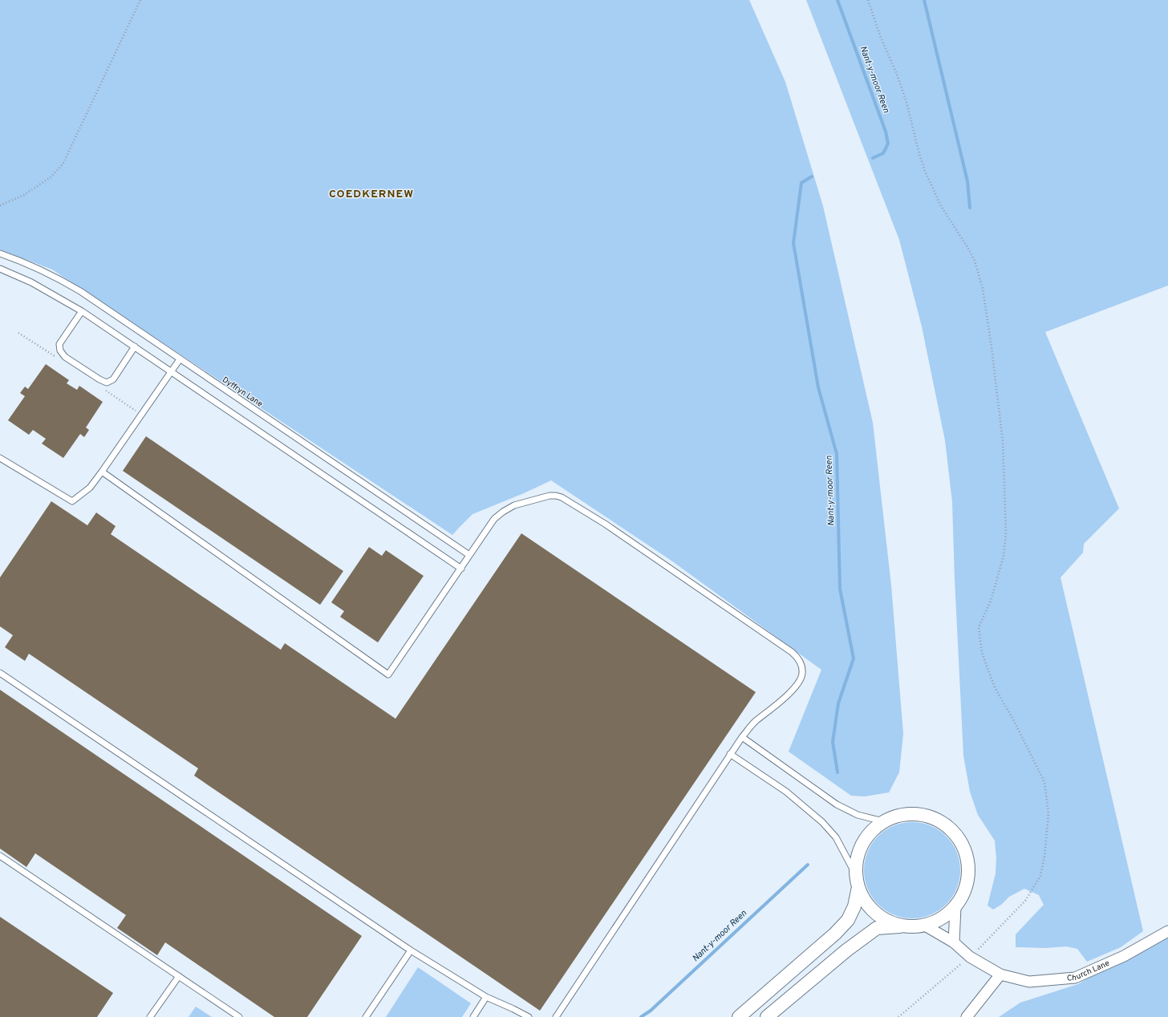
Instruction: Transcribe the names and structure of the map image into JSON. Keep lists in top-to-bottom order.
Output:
{
  "streets": {
    "street": ["Church Lane"],
    "lane": ["Dyffryn Lane"]
  },
  "districts": ["COEDKERNEW"],
  "water": ["Nant-y-moor Reen"]
}
